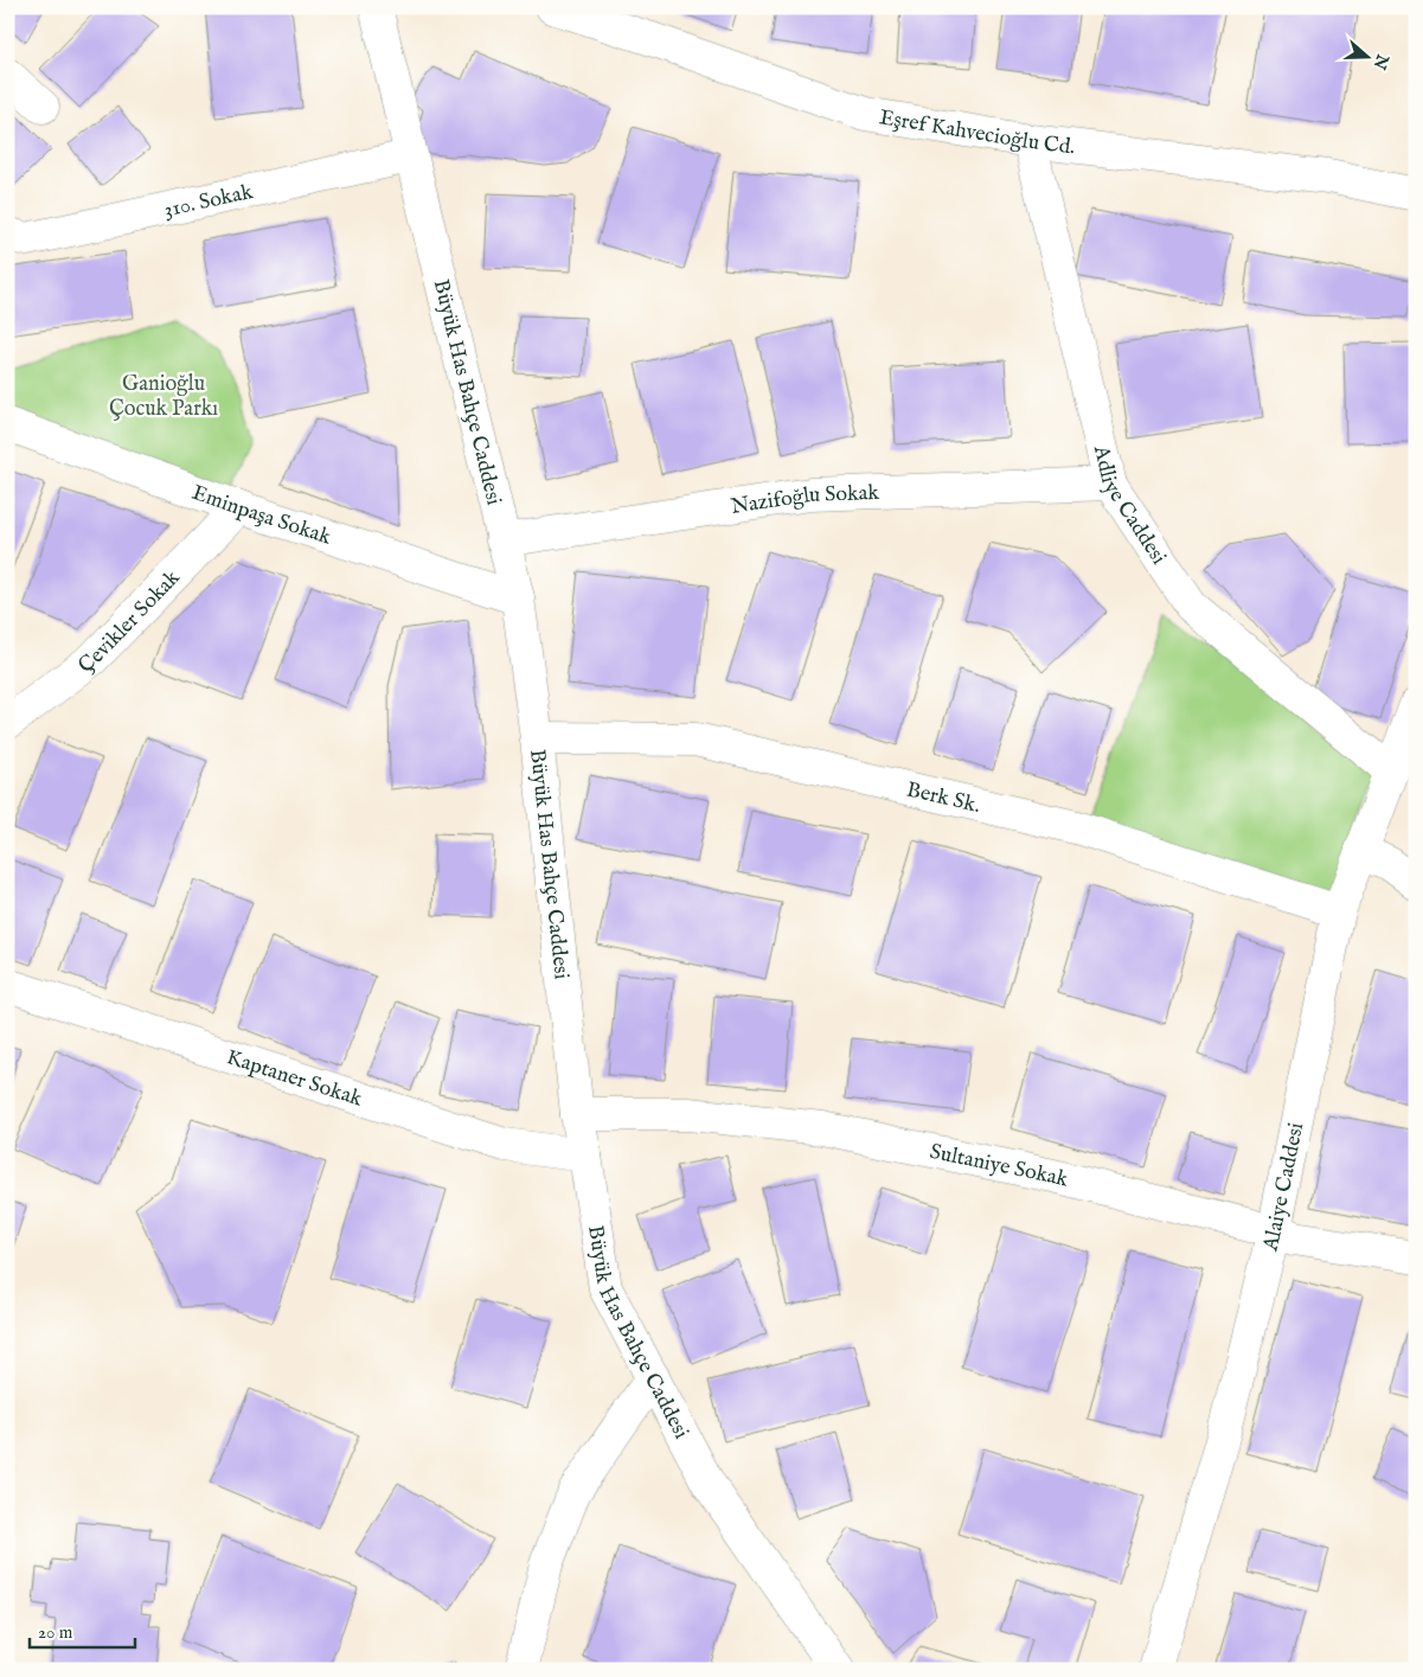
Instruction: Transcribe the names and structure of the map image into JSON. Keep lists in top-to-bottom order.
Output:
{
  "streets": {
    "street": [
      "Eşref Kahvecioğlu Cd.",
      "310. Sokak",
      "Büyük Has Bahçe Caddesi",
      "Nazifoğlu Sokak",
      "Adliye Caddesi",
      "Eminpaşa Sokak",
      "Çevikler Sokak",
      "Berk Sk.",
      "Kaptaner Sokak",
      "Sultaniye Sokak",
      "Alaiye Caddesi"
    ]
  },
  "crossings": [
    ["Eşref Kahvecioğlu Cd.", "Adliye Caddesi"],
    ["310. Sokak", "Büyük Has Bahçe Caddesi"],
    ["Büyük Has Bahçe Caddesi", "Nazifoğlu Sokak"],
    ["Büyük Has Bahçe Caddesi", "Eminpaşa Sokak"],
    ["Büyük Has Bahçe Caddesi", "Berk Sk."],
    ["Büyük Has Bahçe Caddesi", "Kaptaner Sokak"],
    ["Büyük Has Bahçe Caddesi", "Sultaniye Sokak"],
    ["Nazifoğlu Sokak", "Adliye Caddesi"],
    ["Adliye Caddesi", "Alaiye Caddesi"],
    ["Eminpaşa Sokak", "Çevikler Sokak"],
    ["Berk Sk.", "Alaiye Caddesi"],
    ["Sultaniye Sokak", "Alaiye Caddesi"]
  ],
  "parks": ["Ganioğlu Çocuk Parkı"],
  "scale_bar": "20 m",
  "north": "right"
}
